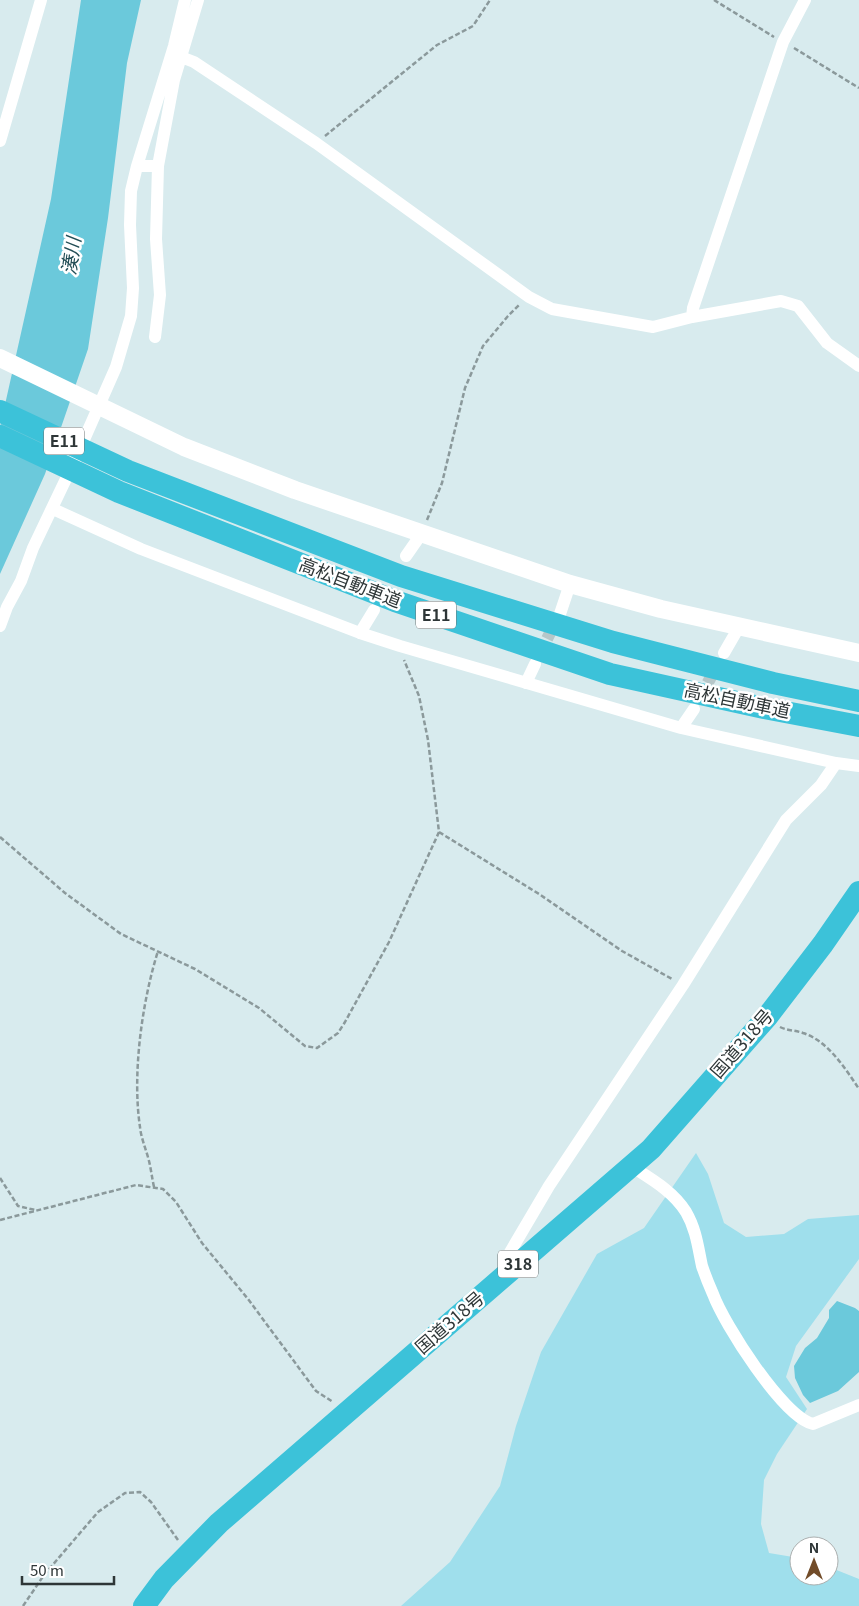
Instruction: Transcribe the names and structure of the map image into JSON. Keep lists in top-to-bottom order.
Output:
{
  "streets": {
    "highway": [
      "E11",
      "高松自動車道",
      "国道318号",
      "318"
    ]
  },
  "water": ["湊川"],
  "scale_bar": "50 m",
  "north": "top"
}
